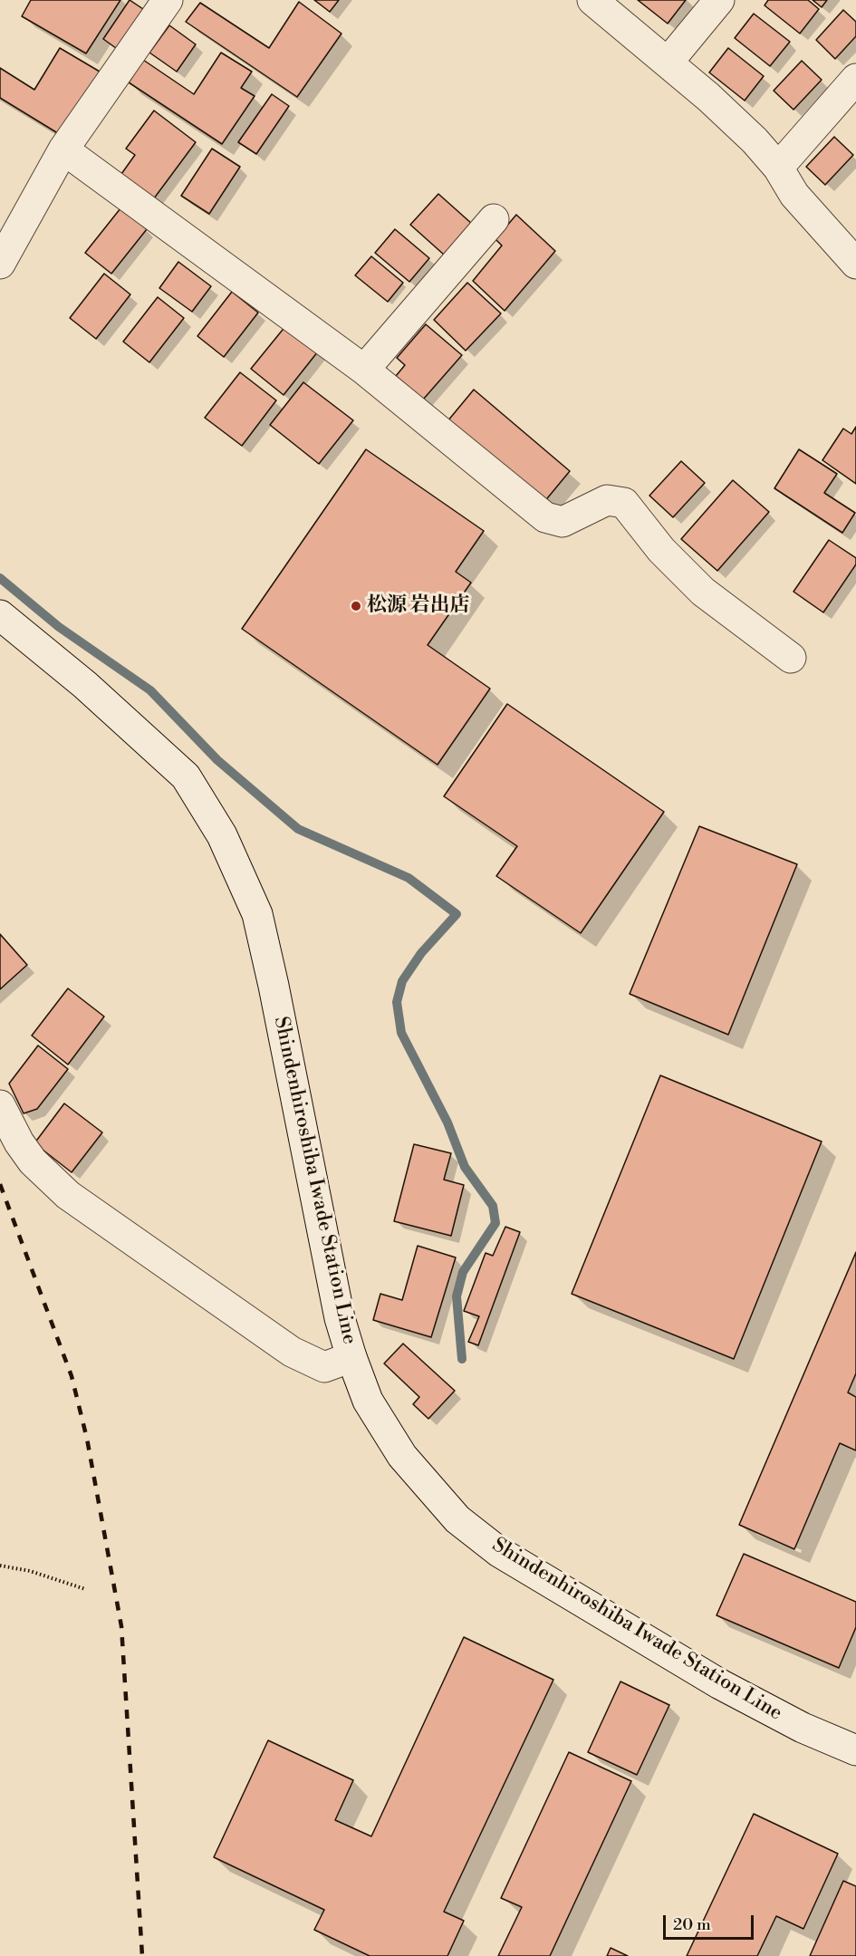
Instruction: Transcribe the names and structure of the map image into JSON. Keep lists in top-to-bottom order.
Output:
{
  "streets": {
    "street": ["Shindenhiroshiba Iwade Station Line"]
  },
  "places": ["松源 岩出店"],
  "scale_bar": "20 m"
}
